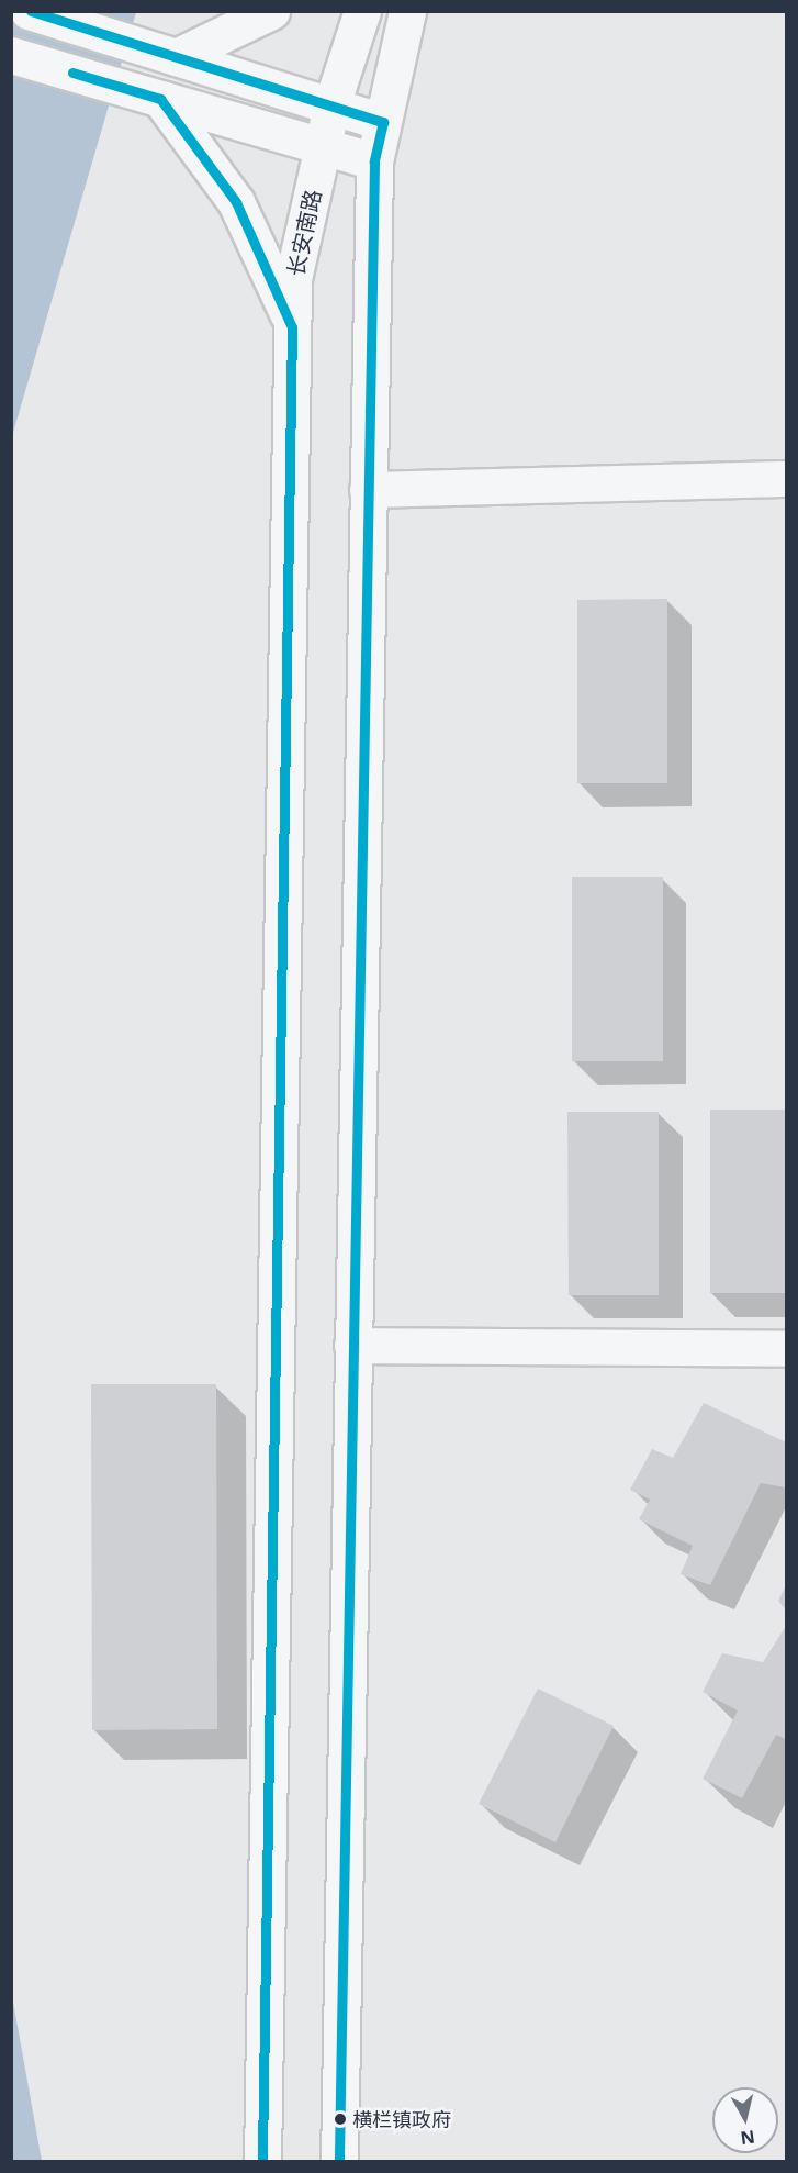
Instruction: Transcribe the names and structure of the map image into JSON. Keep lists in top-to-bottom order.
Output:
{
  "streets": {
    "street": ["长安南路"]
  },
  "places": ["横栏镇政府"],
  "north": "bottom"
}
